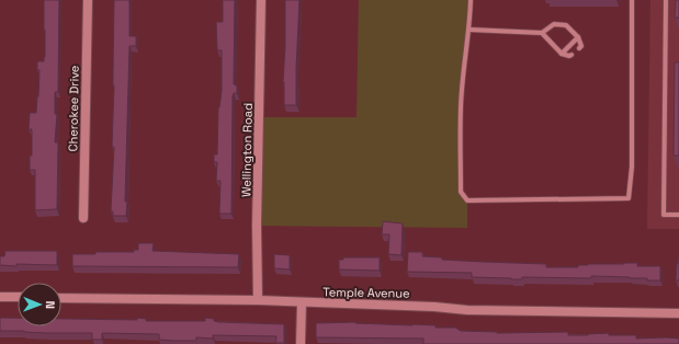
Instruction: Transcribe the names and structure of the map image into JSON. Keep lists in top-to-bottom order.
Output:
{
  "streets": {
    "street": ["Cherokee Drive", "Wellington Road", "Temple Avenue"]
  },
  "crossings": [
    ["Wellington Road", "Temple Avenue"]
  ],
  "north": "right"
}
